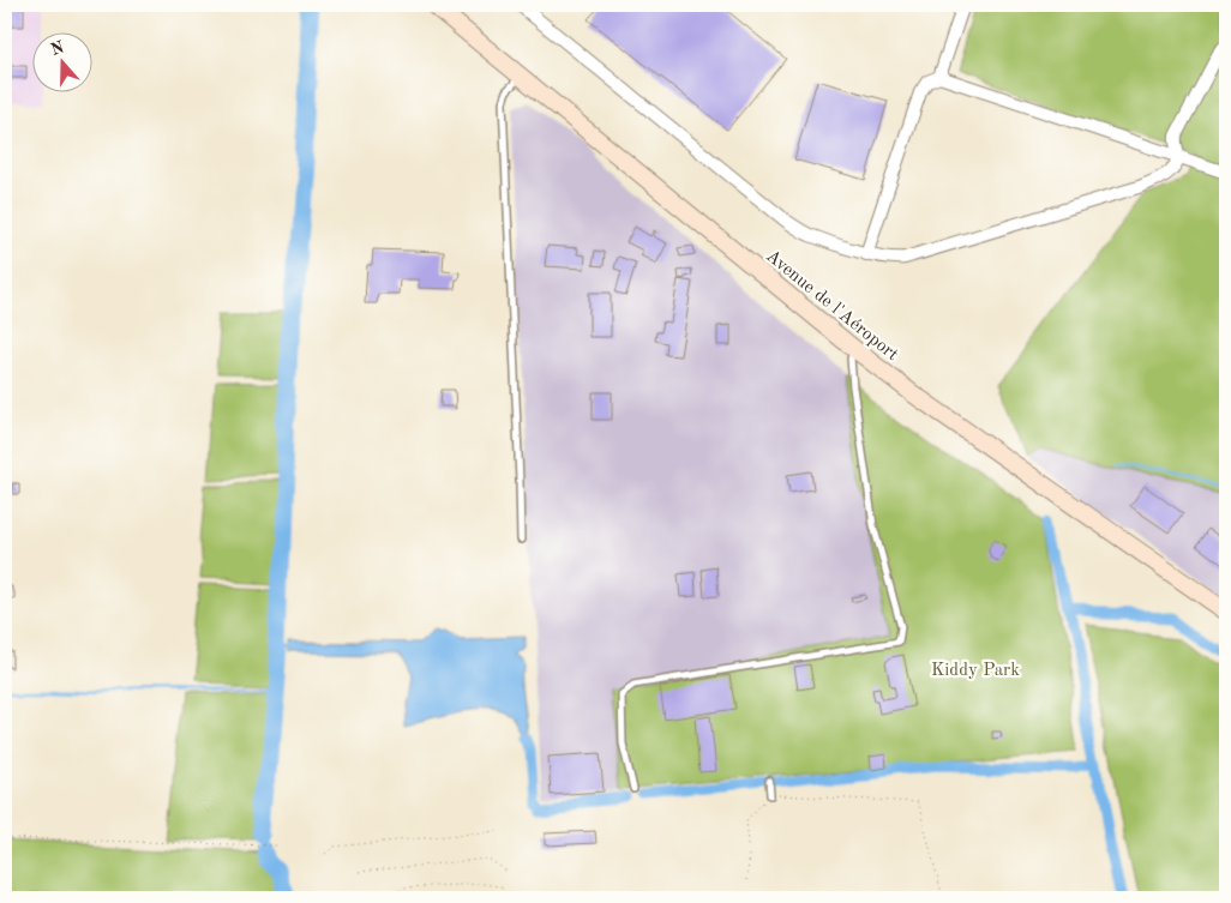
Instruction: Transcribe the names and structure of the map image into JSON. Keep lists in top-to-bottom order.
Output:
{
  "streets": {
    "main road": ["Avenue de l'Aéroport"]
  },
  "parks": ["Kiddy Park"],
  "north": "top"
}
